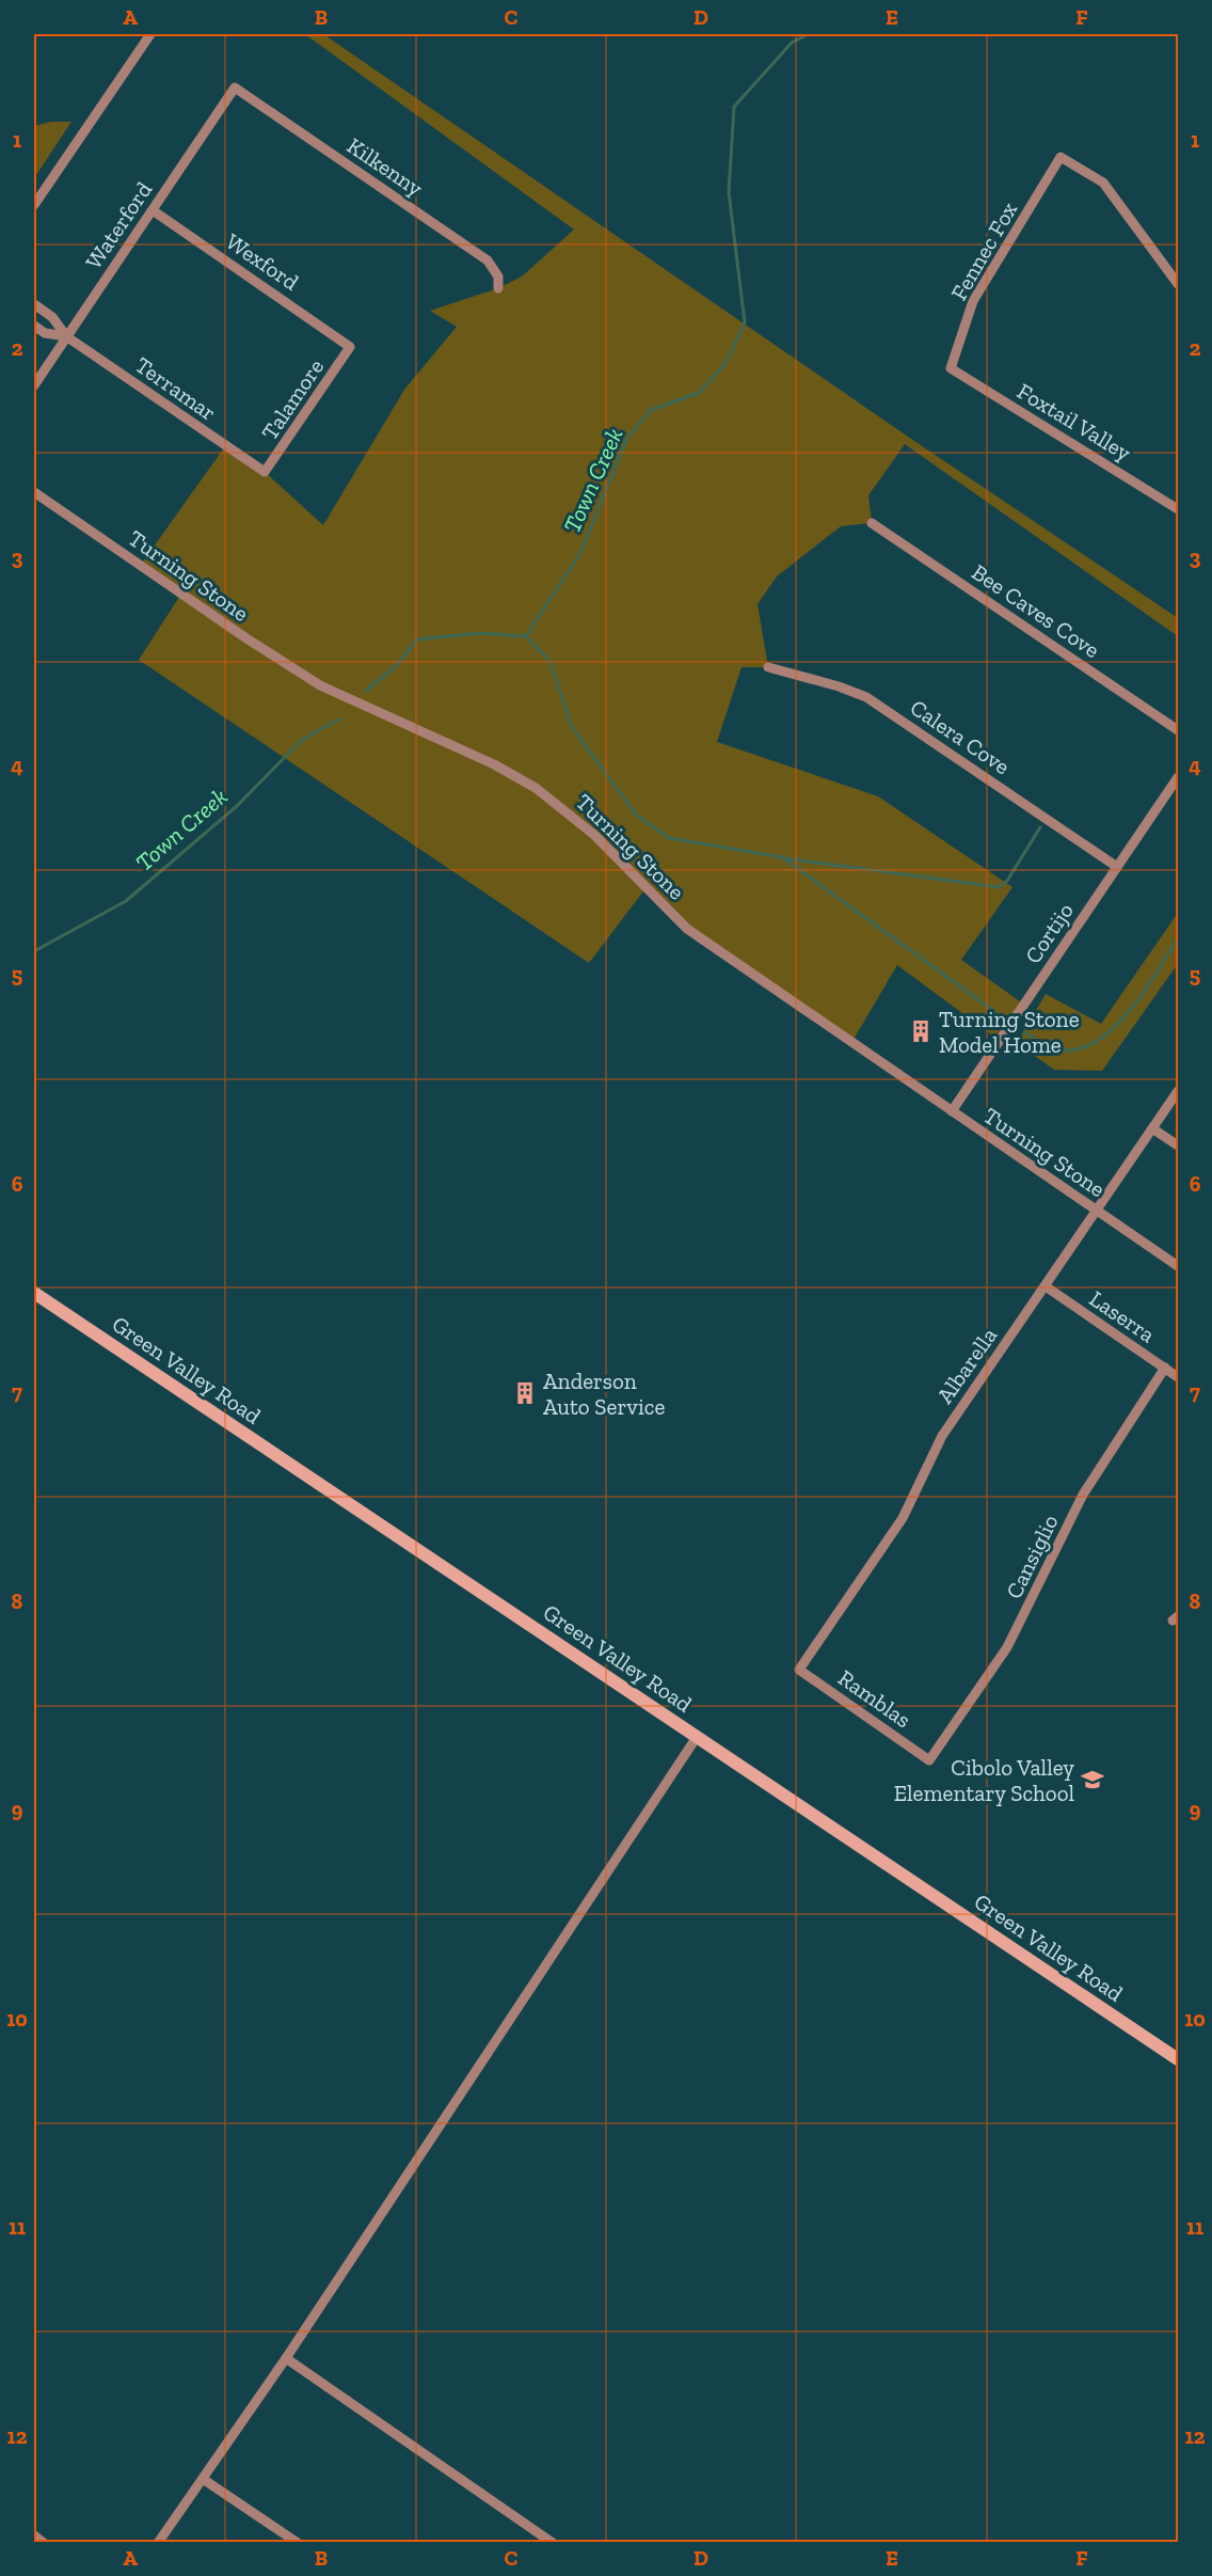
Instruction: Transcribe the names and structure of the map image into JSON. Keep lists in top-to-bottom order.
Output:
{
  "streets": {
    "street": [
      "Kilkenny",
      "Waterford",
      "Fennec Fox",
      "Wexford",
      "Terramar",
      "Talamore",
      "Foxtail Valley",
      "Turning Stone",
      "Bee Caves Cove",
      "Calera Cove",
      "Cortijo",
      "Laserra",
      "Albarella",
      "Green Valley Road",
      "Cansiglio",
      "Ramblas"
    ]
  },
  "crossings": [
    ["Kilkenny", "Waterford"],
    ["Waterford", "Wexford"],
    ["Waterford", "Terramar"],
    ["Fennec Fox", "Foxtail Valley"],
    ["Wexford", "Talamore"],
    ["Terramar", "Talamore"],
    ["Turning Stone", "Cortijo"],
    ["Turning Stone", "Albarella"],
    ["Calera Cove", "Cortijo"],
    ["Laserra", "Albarella"],
    ["Laserra", "Cansiglio"],
    ["Albarella", "Ramblas"],
    ["Cansiglio", "Ramblas"]
  ],
  "water": ["Town Creek"],
  "places": {
    "building": ["Turning Stone Model Home", "Anderson Auto Service"],
    "school or university": ["Cibolo Valley Elementary School"]
  },
  "grid": {
    "columns": [
      "A",
      "B",
      "C",
      "D",
      "E",
      "F"
    ],
    "rows": [
      "1",
      "2",
      "3",
      "4",
      "5",
      "6",
      "7",
      "8",
      "9",
      "10",
      "11",
      "12"
    ]
  }
}
